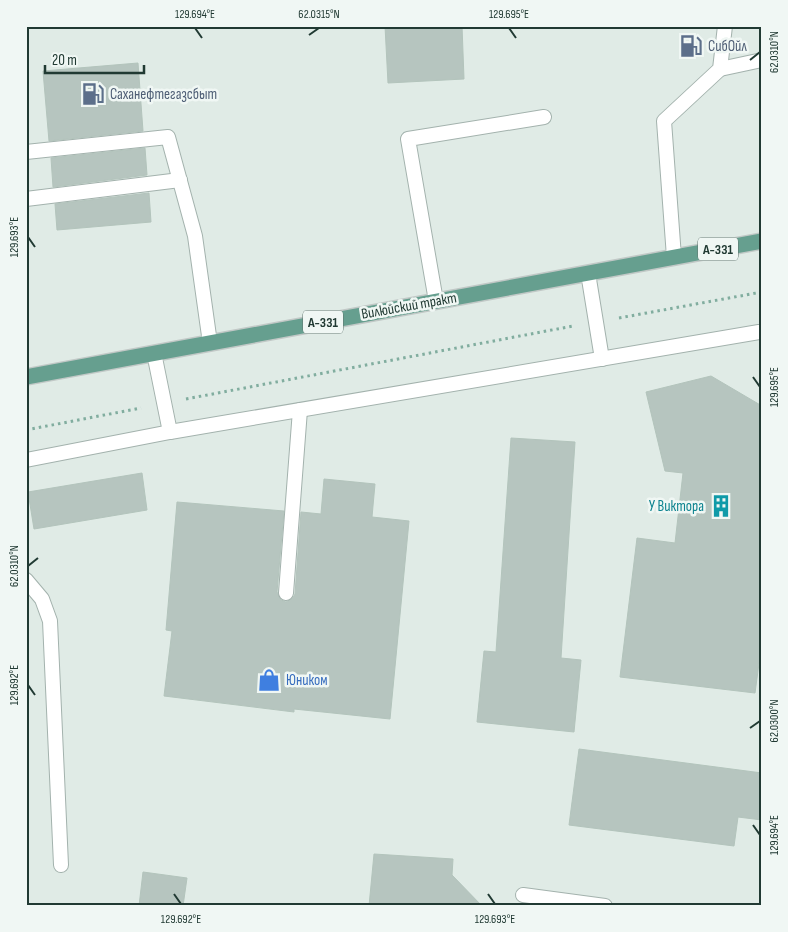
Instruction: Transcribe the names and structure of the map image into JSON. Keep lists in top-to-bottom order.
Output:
{
  "streets": {
    "main road": ["А-331", "Вилюйский тракт"]
  },
  "places": {
    "fuel station": ["СибОйл", "Саханефтегазсбыт"],
    "building": ["У Виктора"],
    "shop": ["Юником"]
  },
  "scale_bar": "20 m",
  "coordinates": [
    "129.694°E",
    "62.0315°N",
    "129.695°E",
    "62.0310°N",
    "129.693°E",
    "129.692°E",
    "62.0300°N"
  ]
}
